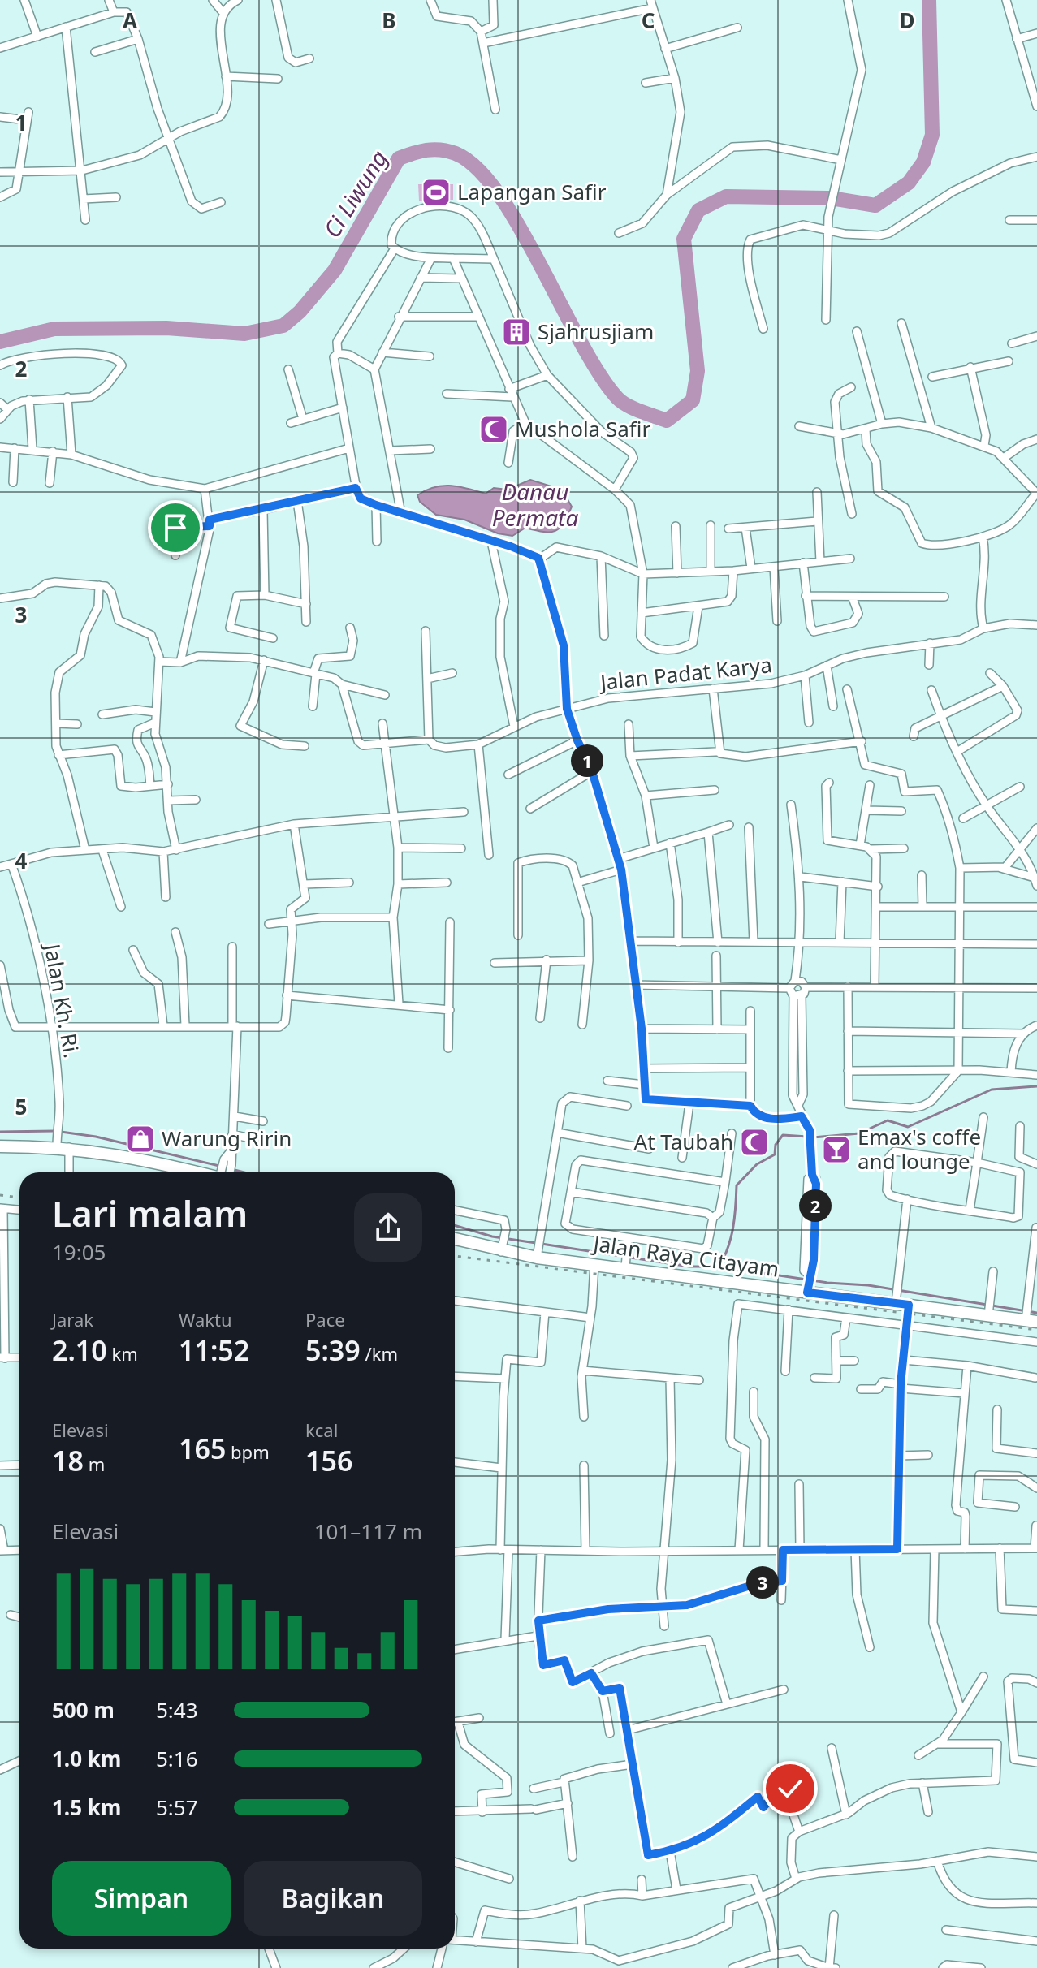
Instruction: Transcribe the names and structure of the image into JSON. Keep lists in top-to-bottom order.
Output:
{
  "streets": {
    "main road": ["Jalan Raya Citayam"],
    "street": ["Jalan Padat Karya", "Jalan Kh. Ri."]
  },
  "water": ["Ci Liwung", "Danau Permata"],
  "places": {
    "sports": ["Lapangan Safir"],
    "building": ["Sjahrusjiam"],
    "mosque": ["Mushola Safir", "At Taubah"],
    "shop": ["Warung Ririn"],
    "bar": ["Emax's coffe and lounge"]
  },
  "page": {
    "pins": ["1", "2", "3"],
    "heading": ["Lari malam", "19:05"],
    "stats": [
      ["Jarak", "2.10 km"],
      ["Waktu", "11:52"],
      ["Pace", "5:39 /km"],
      ["Elevasi", "18 m"],
      ["165 bpm"],
      ["kcal", "156"]
    ],
    "chart": ["Elevasi", "101–117 m"],
    "list": [
      {
        "name": "500 m",
        "note": "5:43"
      },
      {
        "name": "1.0 km",
        "note": "5:16"
      },
      {
        "name": "1.5 km",
        "note": "5:57"
      }
    ],
    "buttons": ["Simpan", "Bagikan"]
  },
  "grid": {
    "columns": [
      "A",
      "B",
      "C",
      "D"
    ],
    "rows": [
      "1",
      "2",
      "3",
      "4",
      "5"
    ]
  }
}
